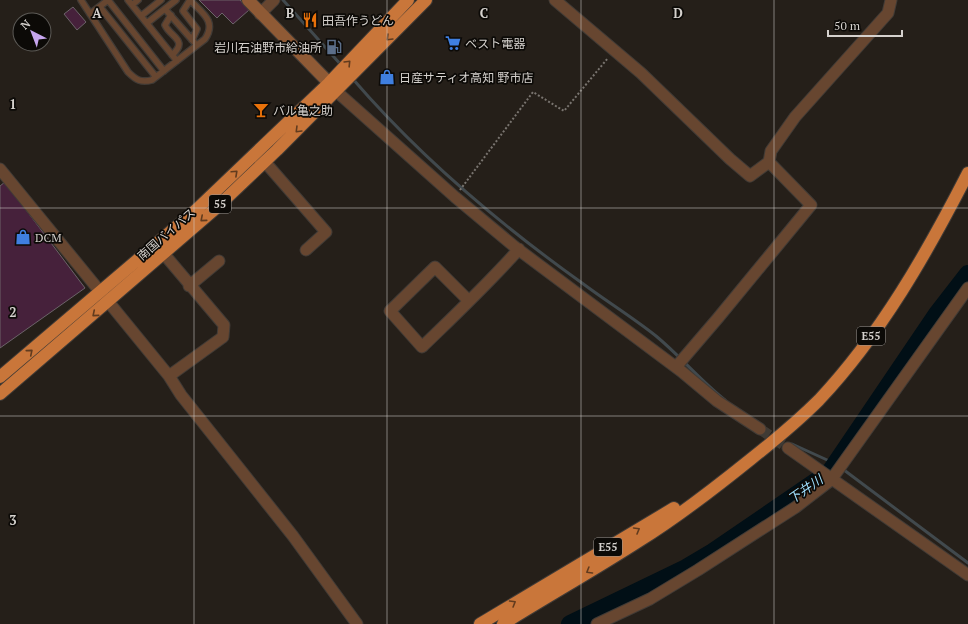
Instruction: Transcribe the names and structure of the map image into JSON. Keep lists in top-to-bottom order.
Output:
{
  "streets": {
    "highway": ["55", "南国バイパス", "E55"]
  },
  "water": ["下井川"],
  "places": {
    "restaurant": ["田吾作うどん"],
    "supermarket": ["ベスト電器"],
    "fuel station": ["岩川石油野市給油所"],
    "shop": ["日産サティオ高知 野市店", "DCM"],
    "bar": ["バル亀之助"]
  },
  "scale_bar": "50 m",
  "north": "top left",
  "grid": {
    "columns": [
      "A",
      "B",
      "C",
      "D"
    ],
    "rows": ["1", "2", "3"]
  }
}
